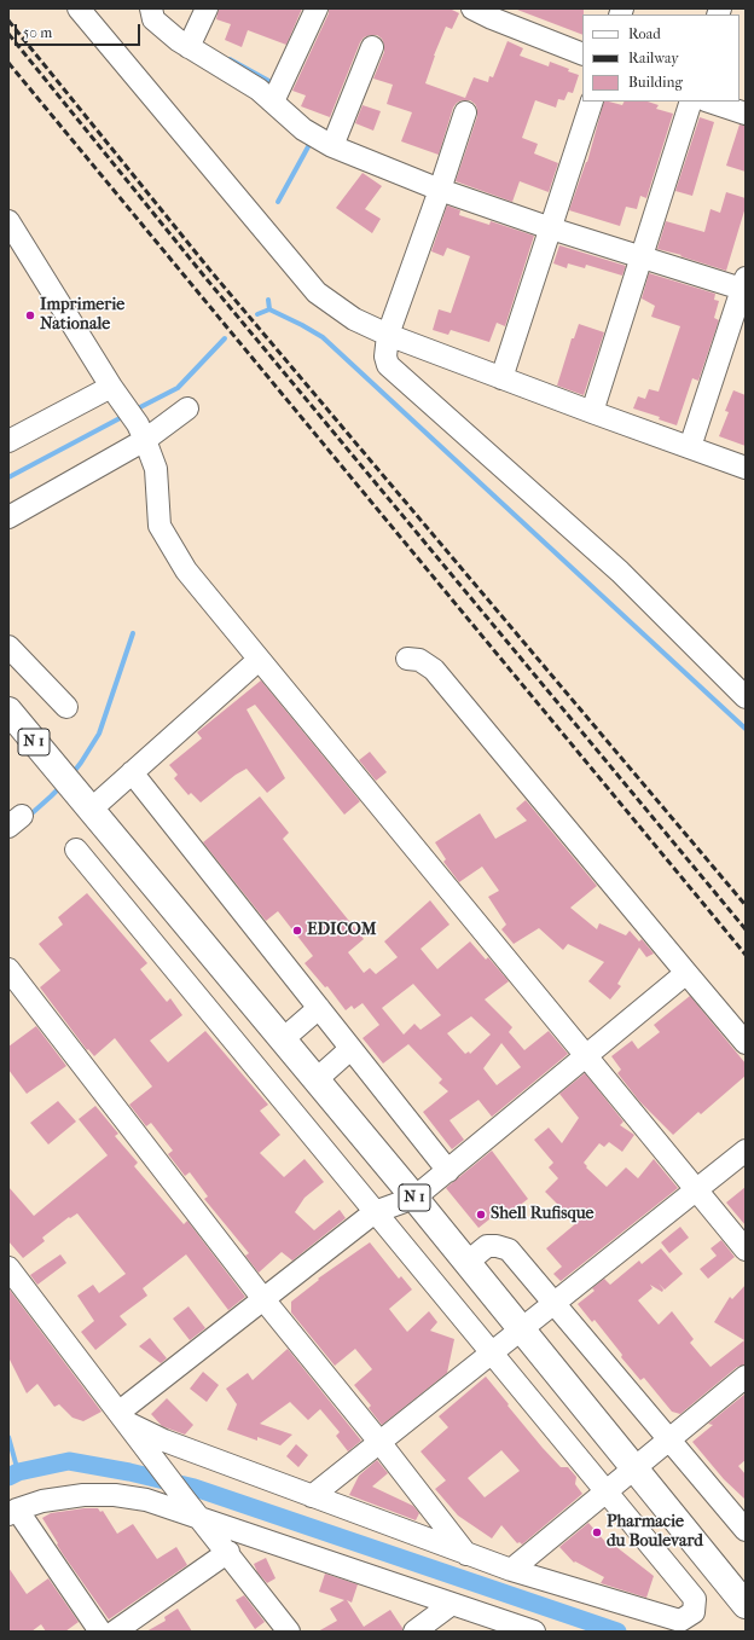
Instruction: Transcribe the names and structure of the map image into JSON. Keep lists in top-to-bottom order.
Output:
{
  "streets": {
    "highway": ["N 1"]
  },
  "places": [
    "Imprimerie Nationale",
    "EDICOM",
    "Shell Rufisque",
    "Pharmacie du Boulevard"
  ],
  "legend": ["Road", "Railway", "Building"],
  "scale_bar": "50 m"
}
